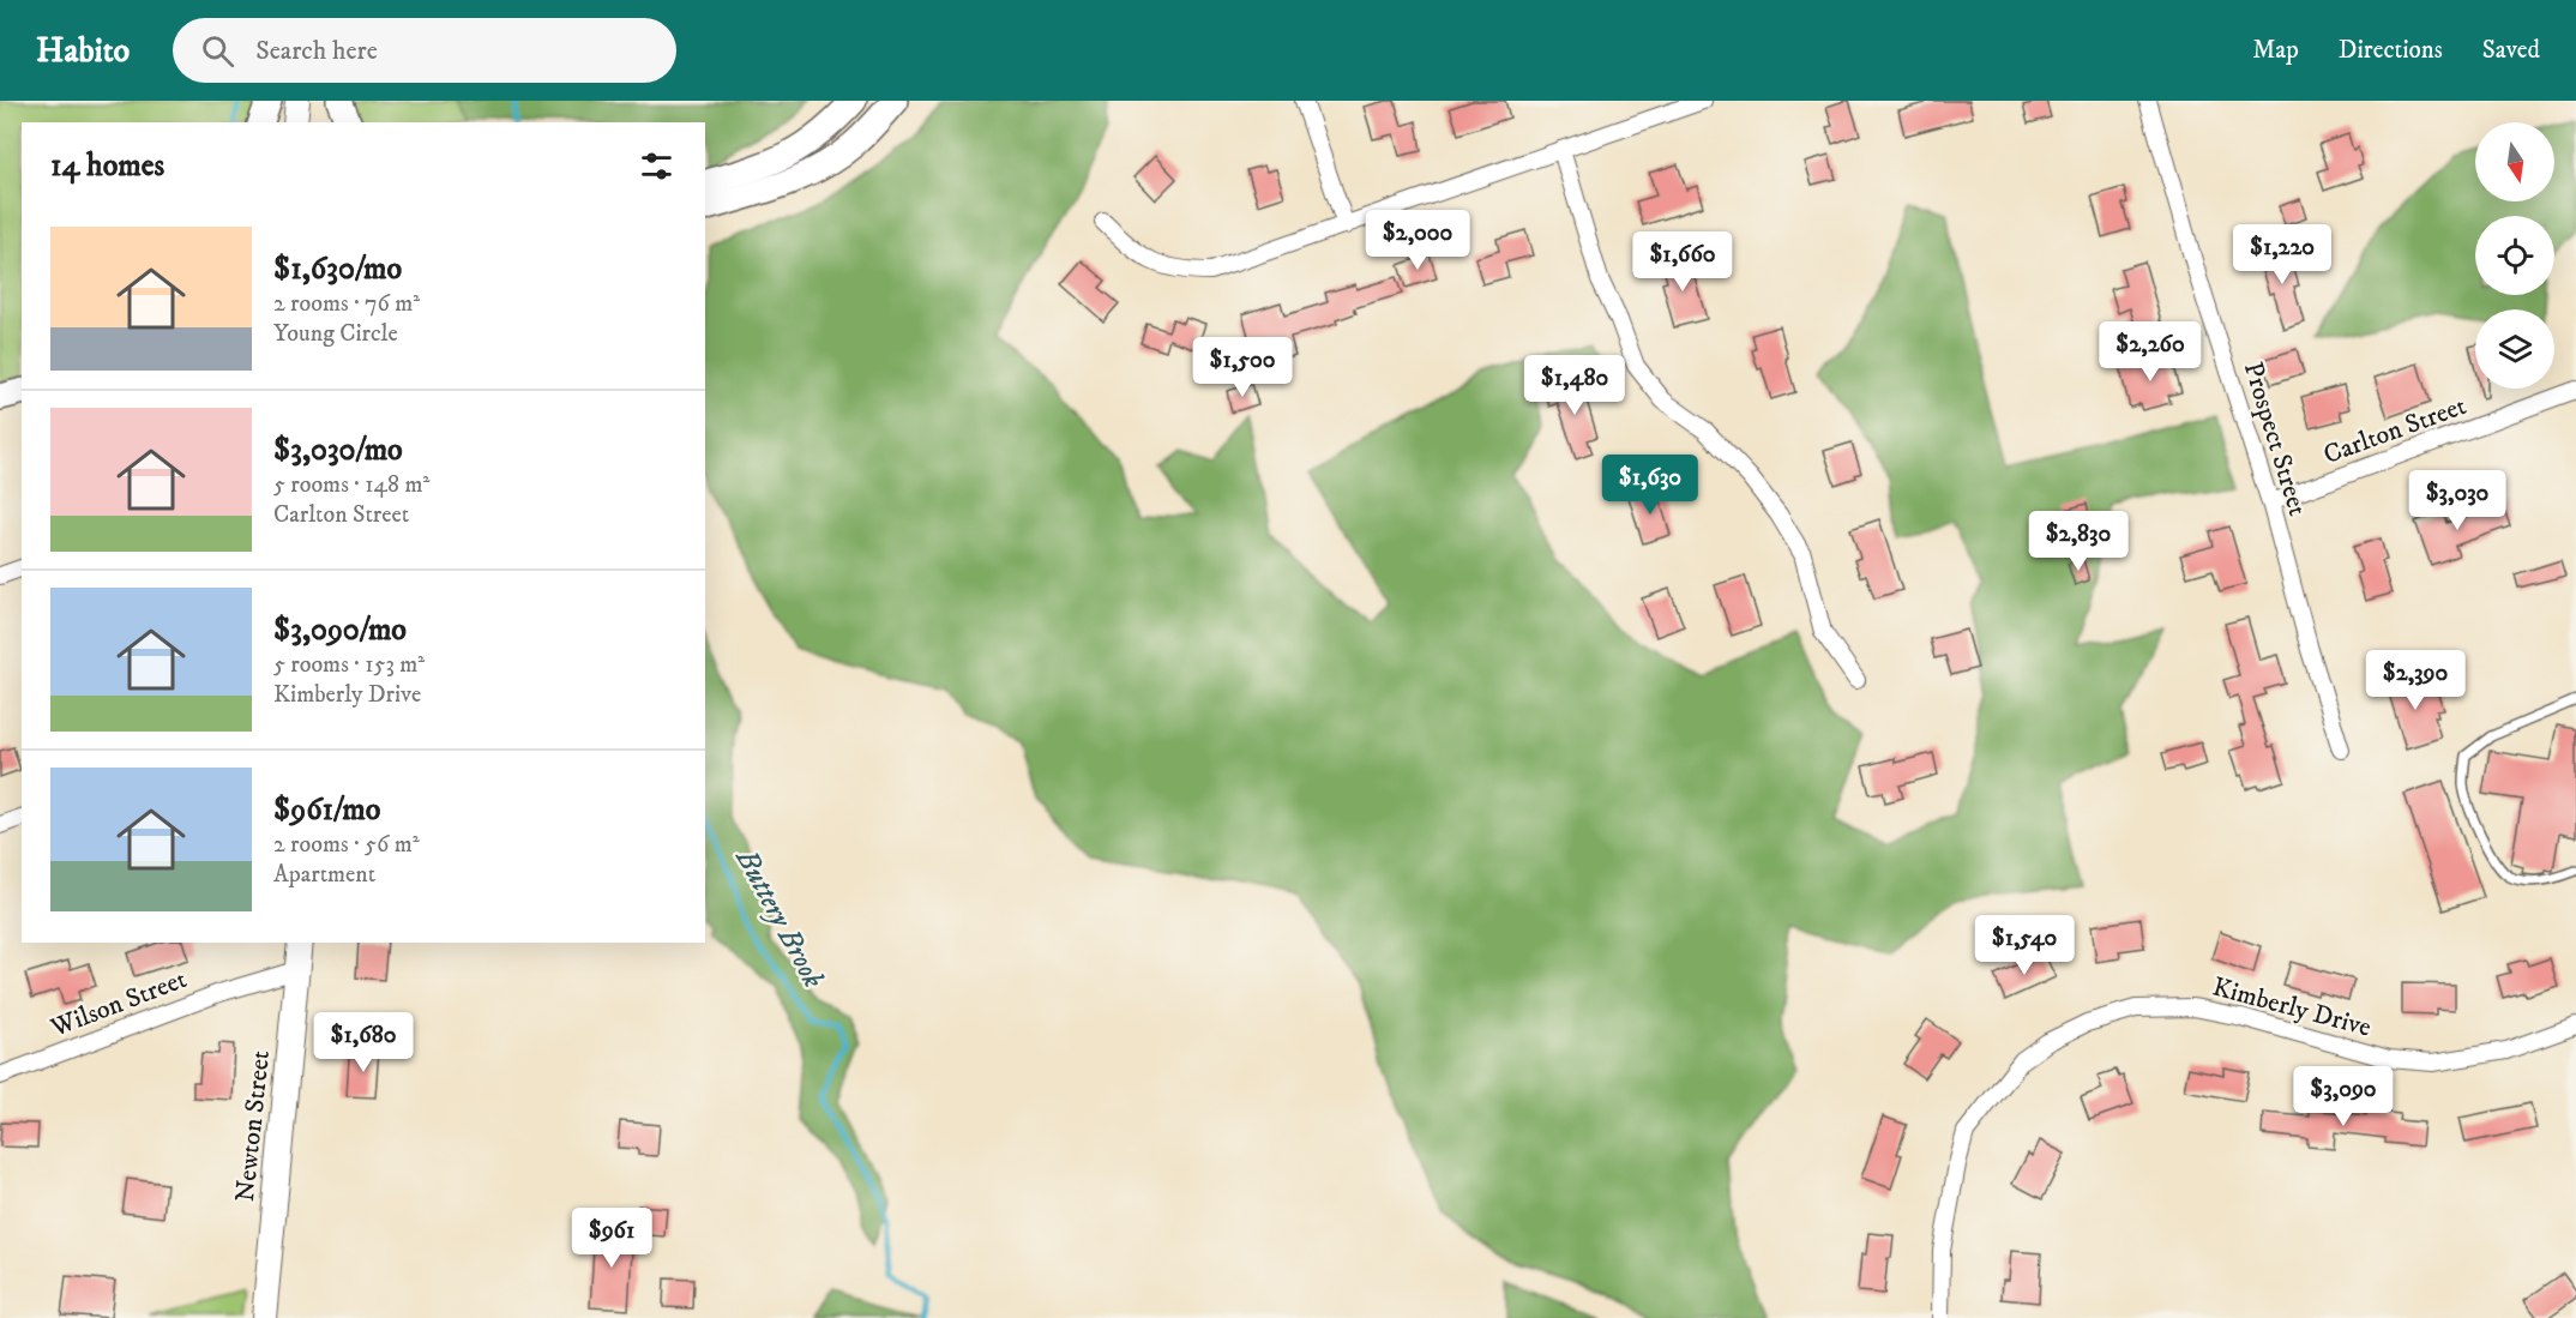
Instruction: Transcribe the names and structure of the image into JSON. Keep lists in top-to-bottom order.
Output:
{
  "streets": {
    "main road": ["Newton Street"],
    "street": [
      "Carlton Street",
      "Prospect Street",
      "Wilson Street",
      "Kimberly Drive"
    ]
  },
  "crossings": [
    ["Carlton Street", "Prospect Street"],
    ["Wilson Street", "Newton Street"]
  ],
  "water": ["Buttery Brook"],
  "north": "bottom",
  "page": {
    "header": "Habito",
    "search": "Search here",
    "nav": ["Map", "Directions", "Saved"],
    "heading": "14 homes",
    "list": [
      {
        "name": "$1,630/mo",
        "note": "2 rooms · 76 m² · Young Circle"
      },
      {
        "name": "$3,030/mo",
        "note": "5 rooms · 148 m² · Carlton Street"
      },
      {
        "name": "$3,090/mo",
        "note": "5 rooms · 153 m² · Kimberly Drive"
      },
      {
        "name": "$961/mo",
        "note": "2 rooms · 56 m² · Apartment"
      }
    ],
    "price": [
      "$2,000",
      "$1,220",
      "$1,660",
      "$2,260",
      "$1,500",
      "$1,480",
      "$1,630",
      "$3,030",
      "$2,830",
      "$2,390",
      "$1,540",
      "$1,680",
      "$3,090",
      "$961"
    ]
  }
}
